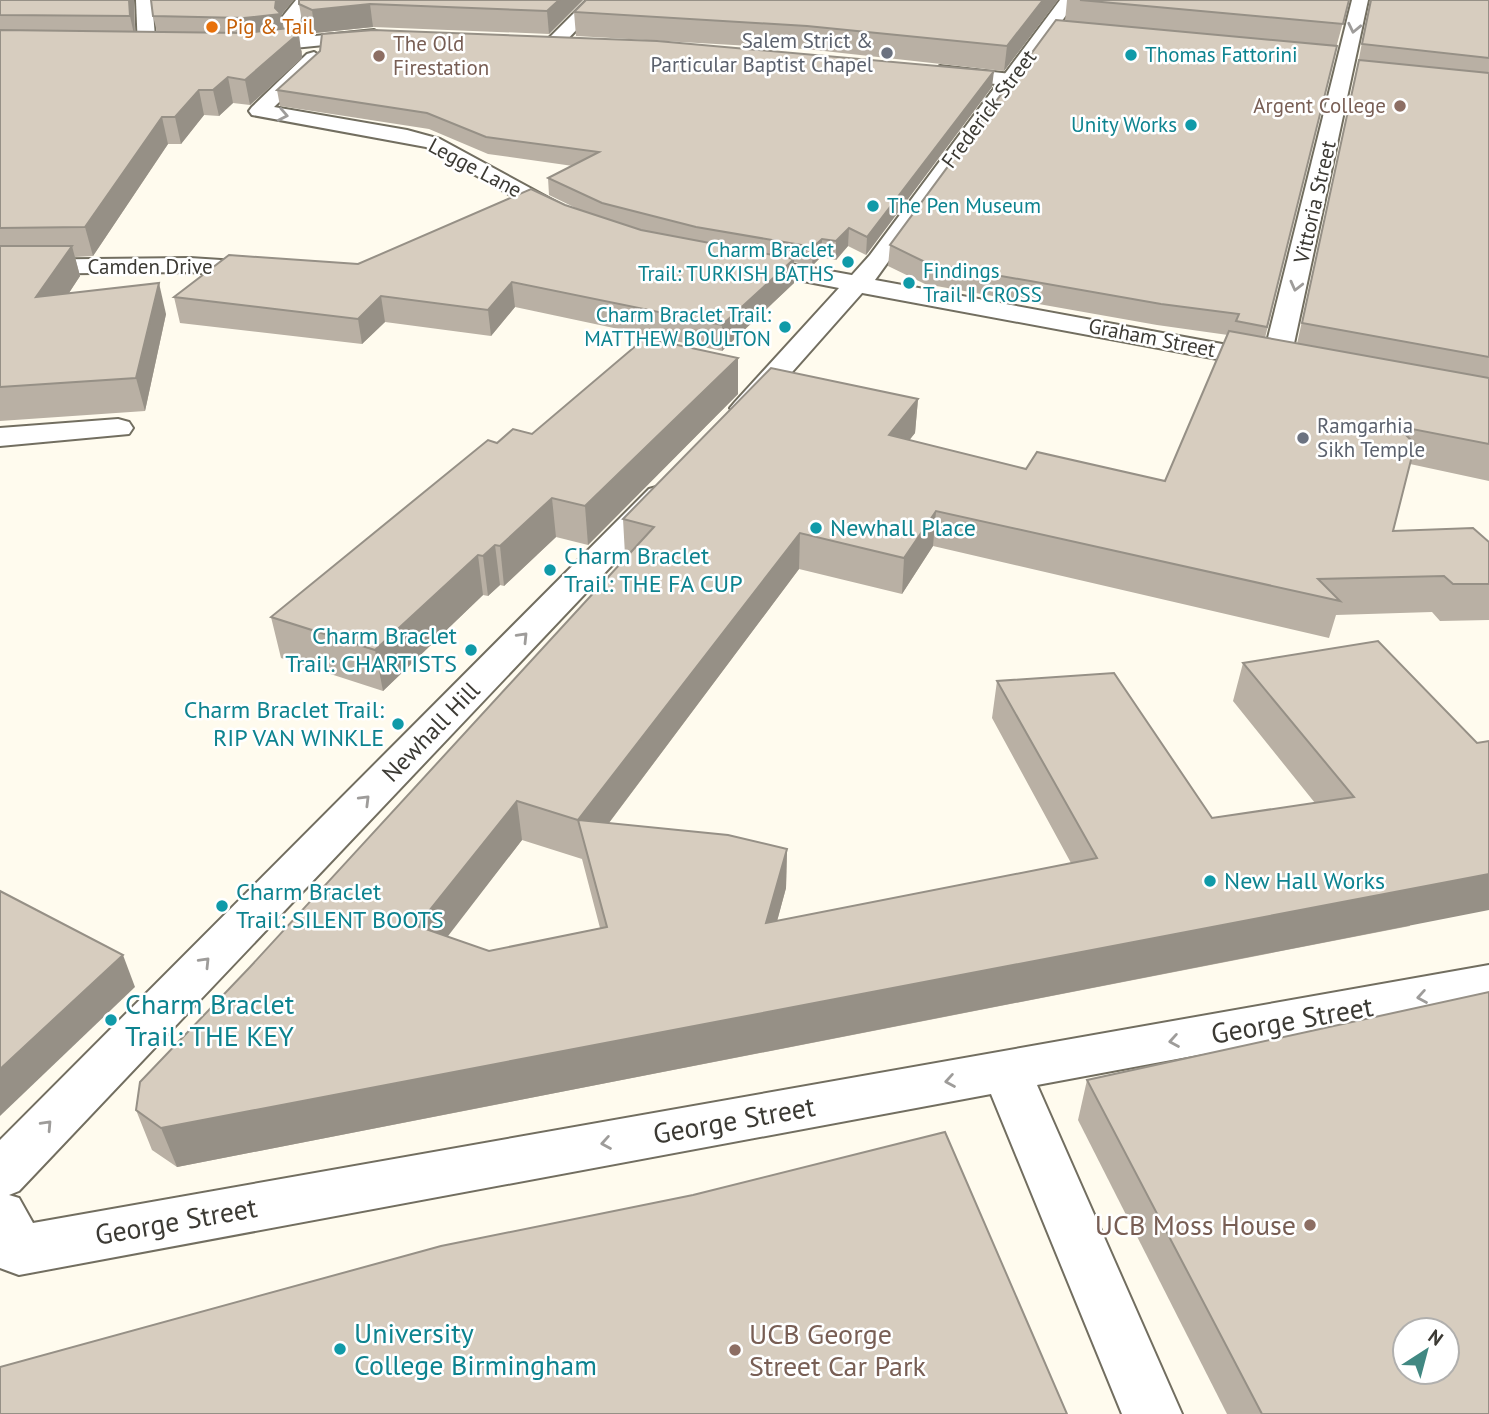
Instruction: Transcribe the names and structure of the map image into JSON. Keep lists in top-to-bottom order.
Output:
{
  "streets": {
    "street": [
      "Frederick Street",
      "Legge Lane",
      "Vittoria Street",
      "Camden Drive",
      "Graham Street",
      "Newhall Hill",
      "George Street"
    ]
  },
  "crossings": [
    ["Frederick Street", "Graham Street"],
    ["Vittoria Street", "Graham Street"]
  ],
  "one_way": ["Vittoria Street", "Newhall Hill", "George Street"],
  "places": [
    "Pig & Tail",
    "Salem Strict & Particular Baptist Chapel",
    "Thomas Fattorini",
    "The Old Firestation",
    "Argent College",
    "Unity Works",
    "The Pen Museum",
    "Charm Braclet Trail: TURKISH BATHS",
    "Findings Trail ‖ CROSS",
    "Charm Braclet Trail: MATTHEW BOULTON",
    "Ramgarhia Sikh Temple",
    "Newhall Place",
    "Charm Braclet Trail: THE FA CUP",
    "Charm Braclet Trail: CHARTISTS",
    "Charm Braclet Trail: RIP VAN WINKLE",
    "New Hall Works",
    "Charm Braclet Trail: SILENT BOOTS",
    "Charm Braclet Trail: THE KEY",
    "UCB Moss House",
    "University College Birmingham",
    "UCB George Street Car Park"
  ],
  "north": "top right"
}
